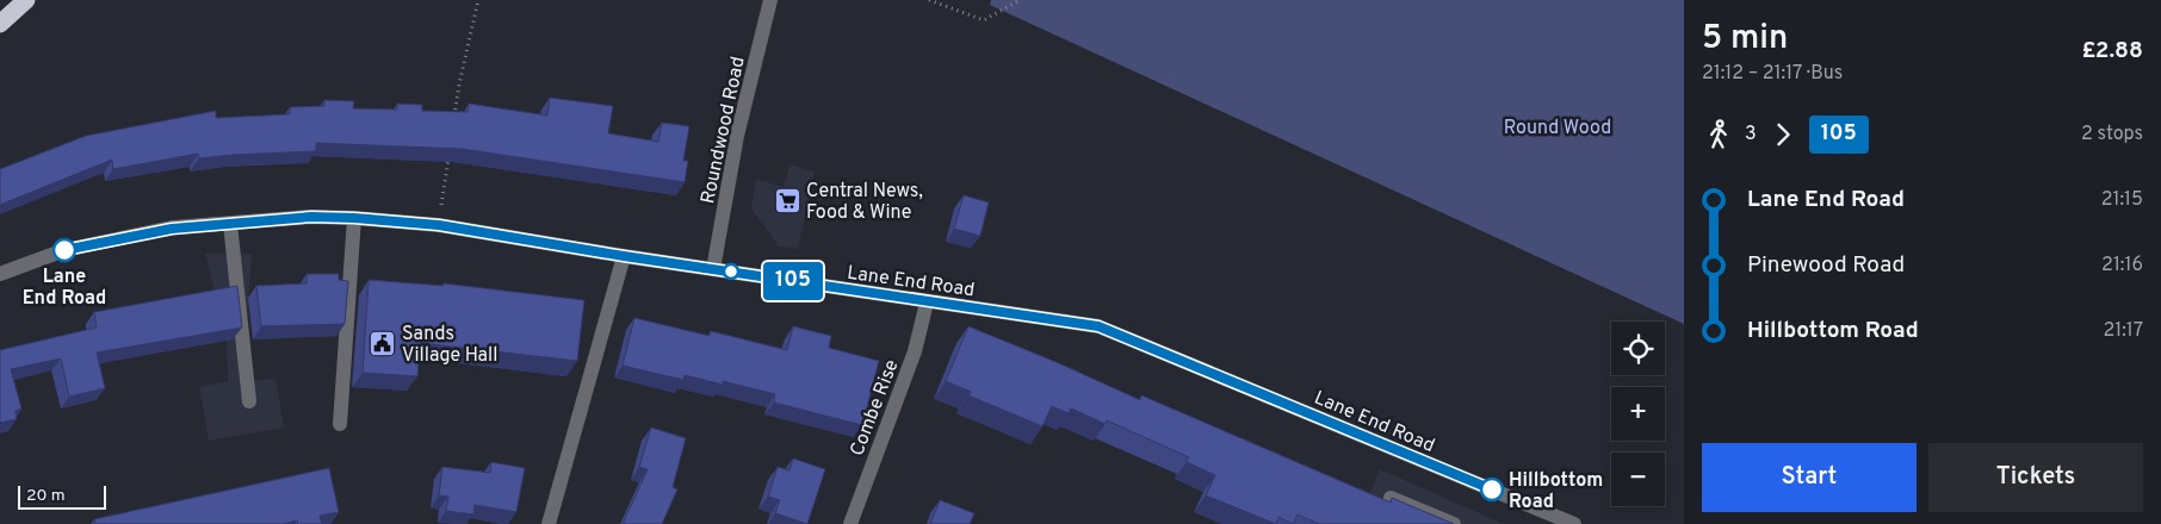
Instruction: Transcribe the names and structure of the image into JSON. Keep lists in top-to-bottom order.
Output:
{
  "streets": {
    "street": ["Roundwood Road", "Lane End Road", "Combe Rise"]
  },
  "crossings": [
    ["Roundwood Road", "Lane End Road"],
    ["Lane End Road", "Combe Rise"]
  ],
  "parks": ["Round Wood"],
  "places": {
    "supermarket": ["Central News, Food & Wine"],
    "other": ["Lane End Road", "Hillbottom Road"],
    "public building": ["Sands Village Hall"]
  },
  "lines": ["bus line 105"],
  "scale_bar": "20 m",
  "page": {
    "on_map": "105",
    "heading": ["5 min", "21:12 – 21:17 · Bus", "£2.88"],
    "legs": ["3", "105", "2 stops"],
    "list": [
      {
        "name": "Lane End Road",
        "value": "21:15"
      },
      {
        "name": "Pinewood Road",
        "value": "21:16"
      },
      {
        "name": "Hillbottom Road",
        "value": "21:17"
      }
    ],
    "map_buttons": ["+", "−"],
    "buttons": ["Start", "Tickets"],
    "scale": "20 m"
  }
}
